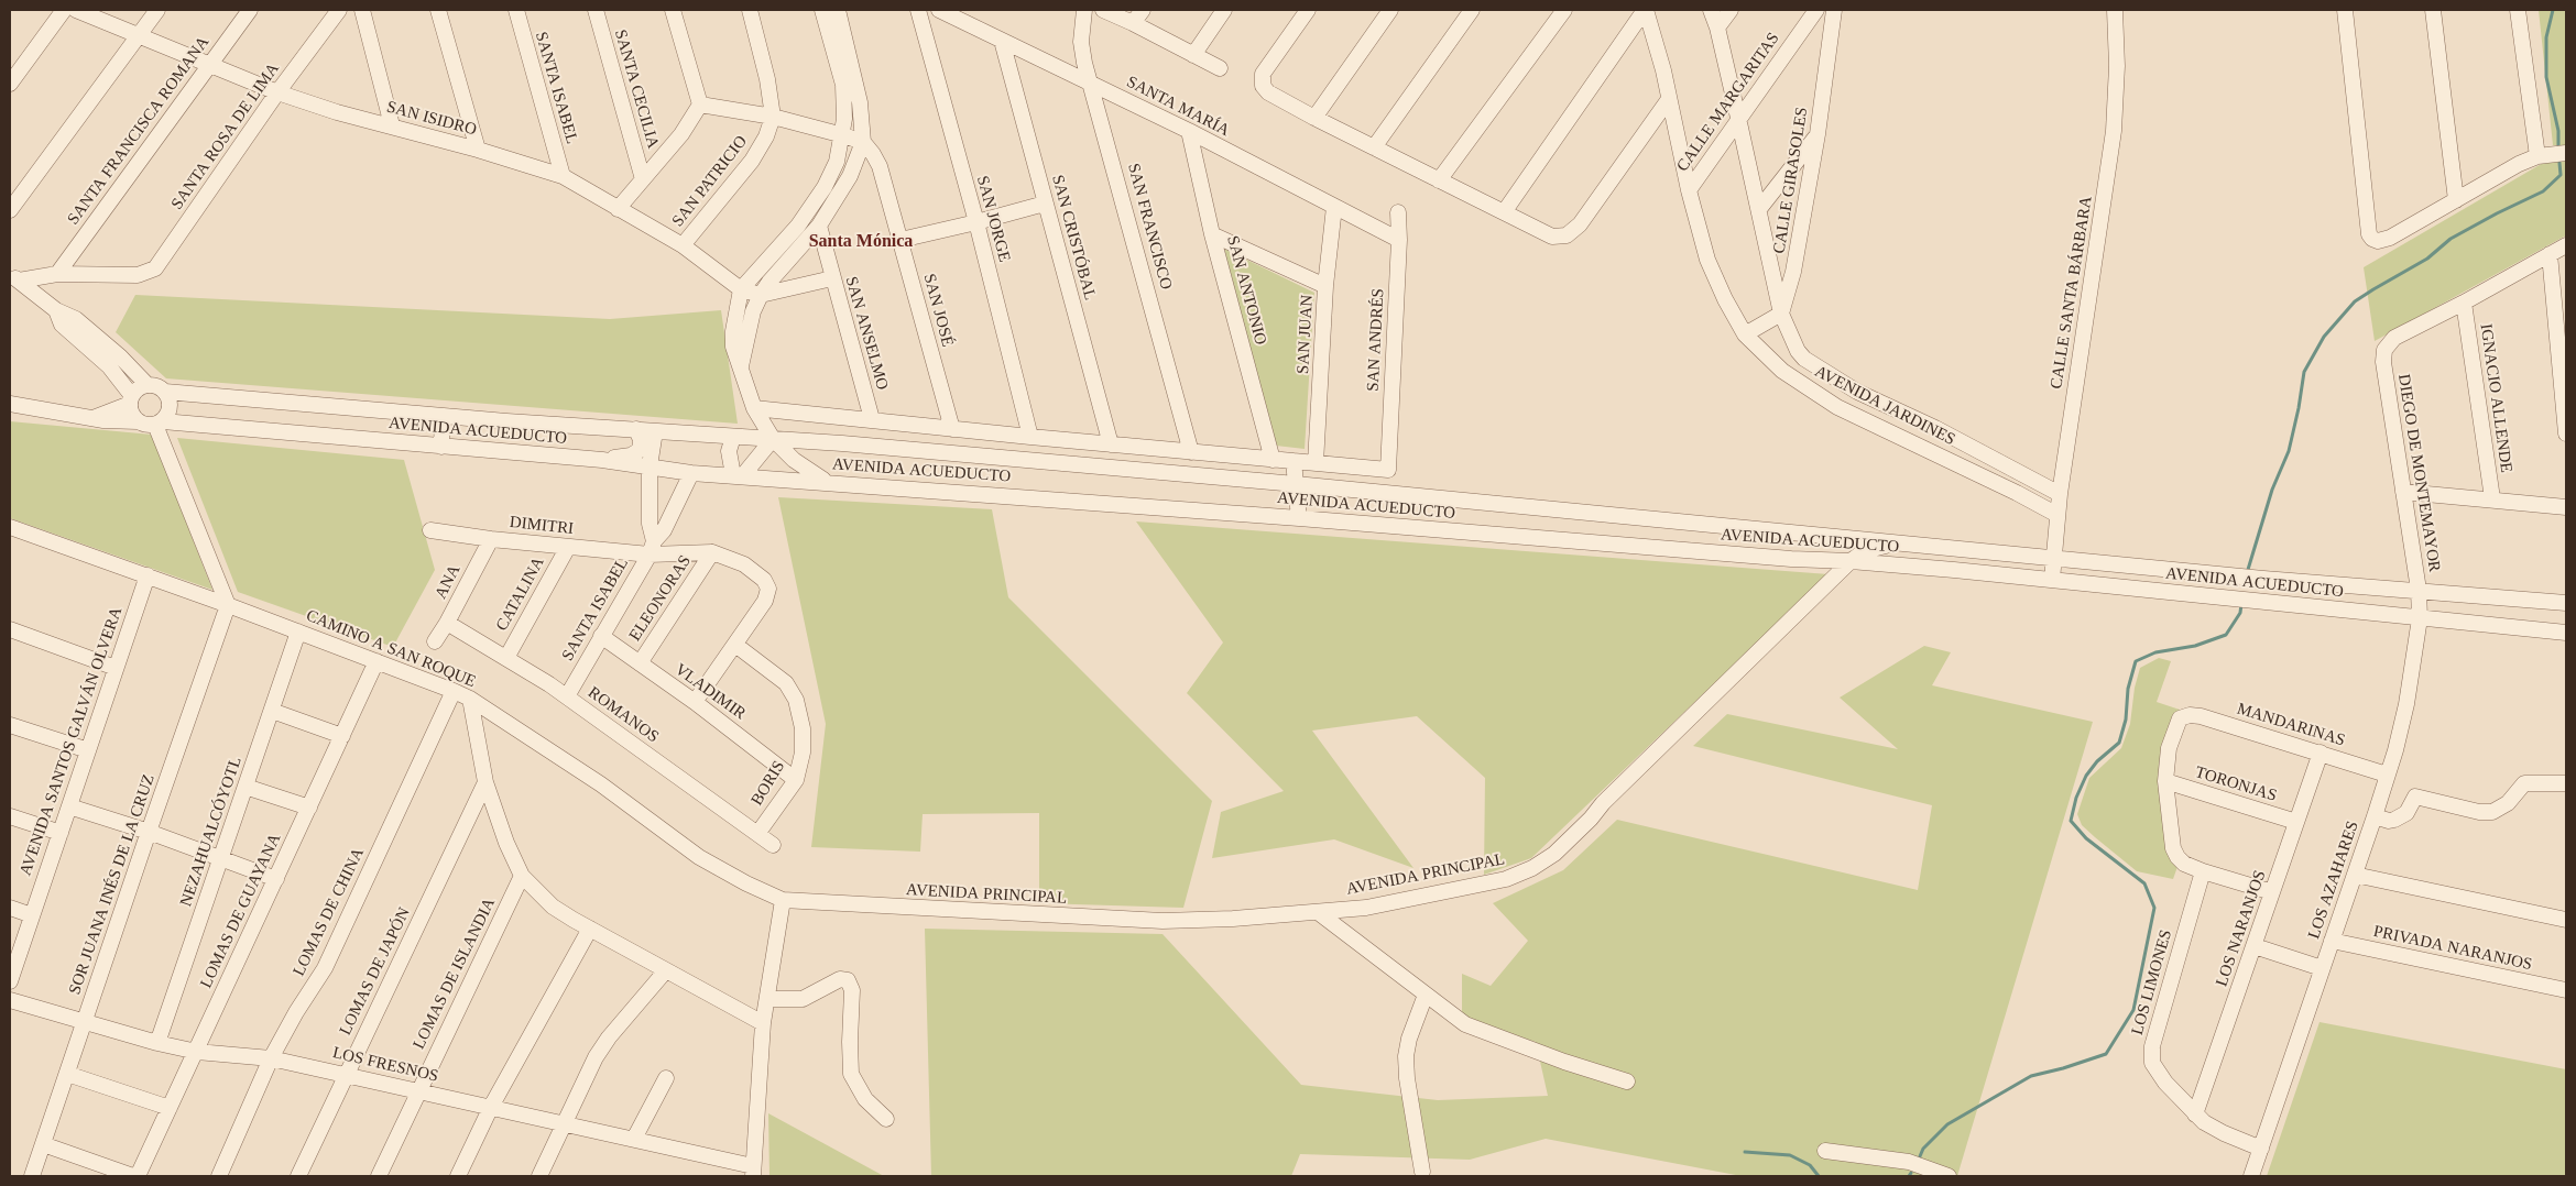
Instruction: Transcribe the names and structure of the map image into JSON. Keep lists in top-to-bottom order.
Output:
{
  "streets": {
    "street": [
      "SANTA ISABEL",
      "SANTA CECILIA",
      "CALLE MARGARITAS",
      "SANTA MARÍA",
      "SAN ISIDRO",
      "SANTA FRANCISCA ROMANA",
      "SANTA ROSA DE LIMA",
      "CALLE GIRASOLES",
      "SAN PATRICIO",
      "SAN JORGE",
      "SAN FRANCISCO",
      "SAN CRISTÓBAL",
      "SAN ANTONIO",
      "CALLE SANTA BÁRBARA",
      "SAN JOSÉ",
      "SAN ANSELMO",
      "SAN JUAN",
      "SAN ANDRÉS",
      "IGNACIO ALLENDE",
      "AVENIDA JARDINES",
      "AVENIDA ACUEDUCTO",
      "DIEGO DE MONTEMAYOR",
      "DIMITRI",
      "ANA",
      "CATALINA",
      "ELEONORAS",
      "CAMINO A SAN ROQUE",
      "VLADIMIR",
      "ROMANOS",
      "MANDARINAS",
      "AVENIDA SANTOS GALVÁN OLVERA",
      "BORIS",
      "TORONJAS",
      "NEZAHUALCÓYOTL",
      "AVENIDA PRINCIPAL",
      "LOS AZAHARES",
      "SOR JUANA INÉS DE LA CRUZ",
      "LOMAS DE GUAYANA",
      "LOMAS DE CHINA",
      "LOS NARANJOS",
      "PRIVADA NARANJOS",
      "LOMAS DE JAPÓN",
      "LOMAS DE ISLANDIA",
      "LOS LIMONES",
      "LOS FRESNOS"
    ]
  },
  "crossings": [
    ["SANTA ISABEL", "SAN ISIDRO"],
    ["SANTA ISABEL", "AVENIDA ACUEDUCTO"],
    ["SANTA ISABEL", "DIMITRI"],
    ["SANTA ISABEL", "VLADIMIR"],
    ["SANTA ISABEL", "ROMANOS"],
    ["CALLE MARGARITAS", "AVENIDA JARDINES"],
    ["SANTA MARÍA", "SAN FRANCISCO"],
    ["SANTA MARÍA", "SAN CRISTÓBAL"],
    ["SANTA MARÍA", "SAN ANTONIO"],
    ["SANTA MARÍA", "SAN JUAN"],
    ["SANTA MARÍA", "SAN ANDRÉS"],
    ["SAN ISIDRO", "SANTA FRANCISCA ROMANA"],
    ["SAN ISIDRO", "SANTA ROSA DE LIMA"],
    ["SAN ISIDRO", "SAN PATRICIO"],
    ["SANTA FRANCISCA ROMANA", "SANTA ROSA DE LIMA"],
    ["CALLE GIRASOLES", "AVENIDA JARDINES"],
    ["CALLE SANTA BÁRBARA", "AVENIDA JARDINES"],
    ["CALLE SANTA BÁRBARA", "AVENIDA ACUEDUCTO"],
    ["SAN JUAN", "SAN ANDRÉS"],
    ["IGNACIO ALLENDE", "DIEGO DE MONTEMAYOR"],
    ["AVENIDA ACUEDUCTO", "DIEGO DE MONTEMAYOR"],
    ["AVENIDA ACUEDUCTO", "AVENIDA PRINCIPAL"],
    ["AVENIDA ACUEDUCTO", "LOS AZAHARES"],
    ["DIEGO DE MONTEMAYOR", "LOS AZAHARES"],
    ["DIMITRI", "ANA"],
    ["DIMITRI", "CATALINA"],
    ["DIMITRI", "ELEONORAS"],
    ["ANA", "ROMANOS"],
    ["CATALINA", "ROMANOS"],
    ["ELEONORAS", "VLADIMIR"],
    ["CAMINO A SAN ROQUE", "AVENIDA SANTOS GALVÁN OLVERA"],
    ["CAMINO A SAN ROQUE", "NEZAHUALCÓYOTL"],
    ["CAMINO A SAN ROQUE", "AVENIDA PRINCIPAL"],
    ["CAMINO A SAN ROQUE", "SOR JUANA INÉS DE LA CRUZ"],
    ["CAMINO A SAN ROQUE", "LOMAS DE GUAYANA"],
    ["CAMINO A SAN ROQUE", "LOMAS DE CHINA"],
    ["VLADIMIR", "BORIS"],
    ["ROMANOS", "BORIS"],
    ["MANDARINAS", "TORONJAS"],
    ["MANDARINAS", "LOS AZAHARES"],
    ["MANDARINAS", "LOS NARANJOS"],
    ["TORONJAS", "LOS NARANJOS"],
    ["NEZAHUALCÓYOTL", "LOS FRESNOS"],
    ["LOS AZAHARES", "PRIVADA NARANJOS"],
    ["LOS AZAHARES", "LOS LIMONES"],
    ["SOR JUANA INÉS DE LA CRUZ", "LOS FRESNOS"],
    ["LOMAS DE GUAYANA", "LOS FRESNOS"],
    ["LOMAS DE CHINA", "LOS FRESNOS"],
    ["LOS NARANJOS", "LOS LIMONES"],
    ["LOMAS DE JAPÓN", "LOS FRESNOS"],
    ["LOMAS DE ISLANDIA", "LOS FRESNOS"]
  ],
  "districts": ["Santa Mónica"]
}
